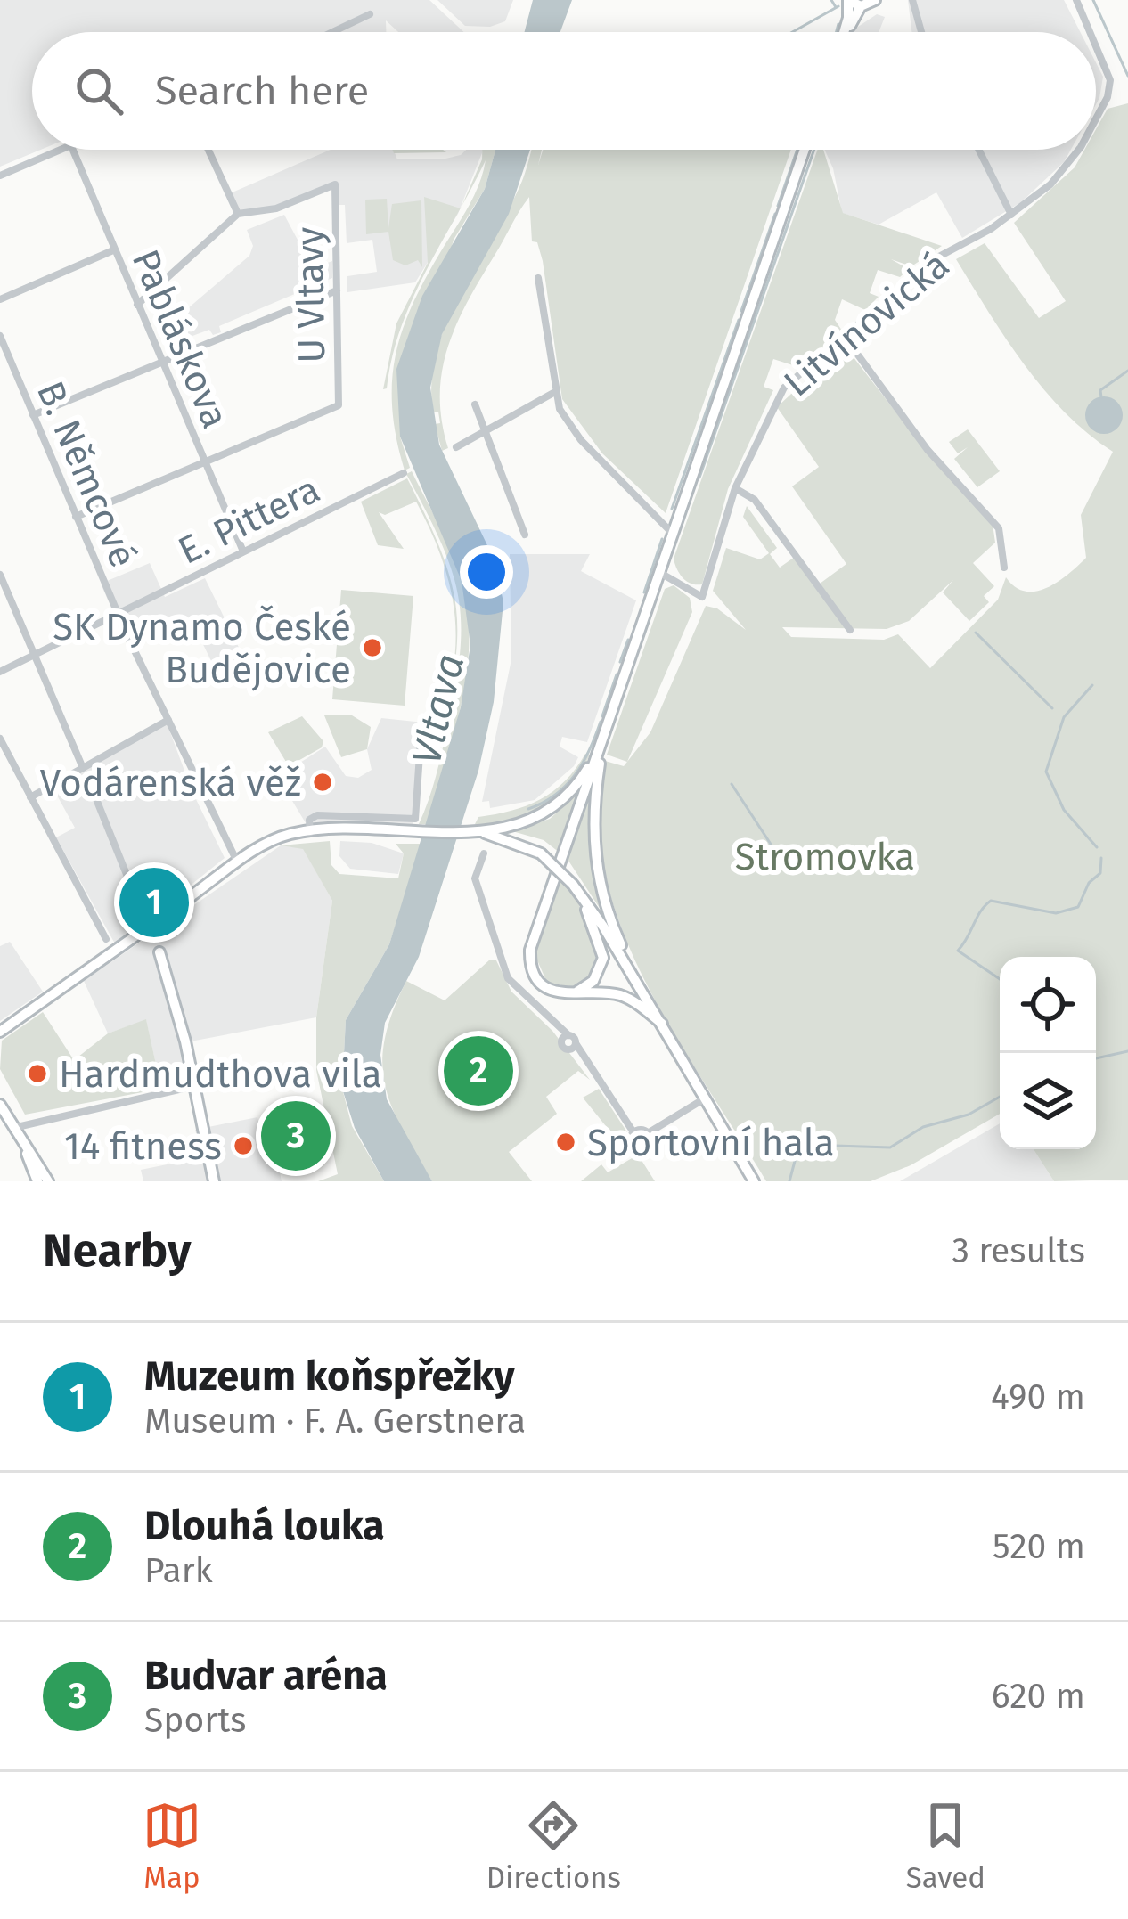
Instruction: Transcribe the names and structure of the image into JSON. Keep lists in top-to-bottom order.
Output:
{
  "streets": {
    "main road": ["Litvínovická"],
    "street": [
      "U Vltavy",
      "Pabláskova",
      "B. Němcové",
      "E. Pittera"
    ]
  },
  "crossings": [
    ["U Vltavy", "Pabláskova"],
    ["Pabláskova", "E. Pittera"],
    ["B. Němcové", "E. Pittera"]
  ],
  "water": ["Vltava"],
  "parks": ["Stromovka"],
  "places": [
    "SK Dynamo České Budějovice",
    "Vodárenská věž",
    "Hardmudthova vila",
    "Sportovní hala",
    "14 fitness"
  ],
  "page": {
    "search": "Search here",
    "pins": ["1", "2", "3"],
    "heading": ["Nearby", "3 results"],
    "list": [
      {
        "mark": "1",
        "name": "Muzeum koňspřežky",
        "note": "Museum · F. A. Gerstnera",
        "value": "490 m"
      },
      {
        "mark": "2",
        "name": "Dlouhá louka",
        "note": "Park",
        "value": "520 m"
      },
      {
        "mark": "3",
        "name": "Budvar aréna",
        "note": "Sports",
        "value": "620 m"
      }
    ],
    "nav": ["Map", "Directions", "Saved"]
  }
}
